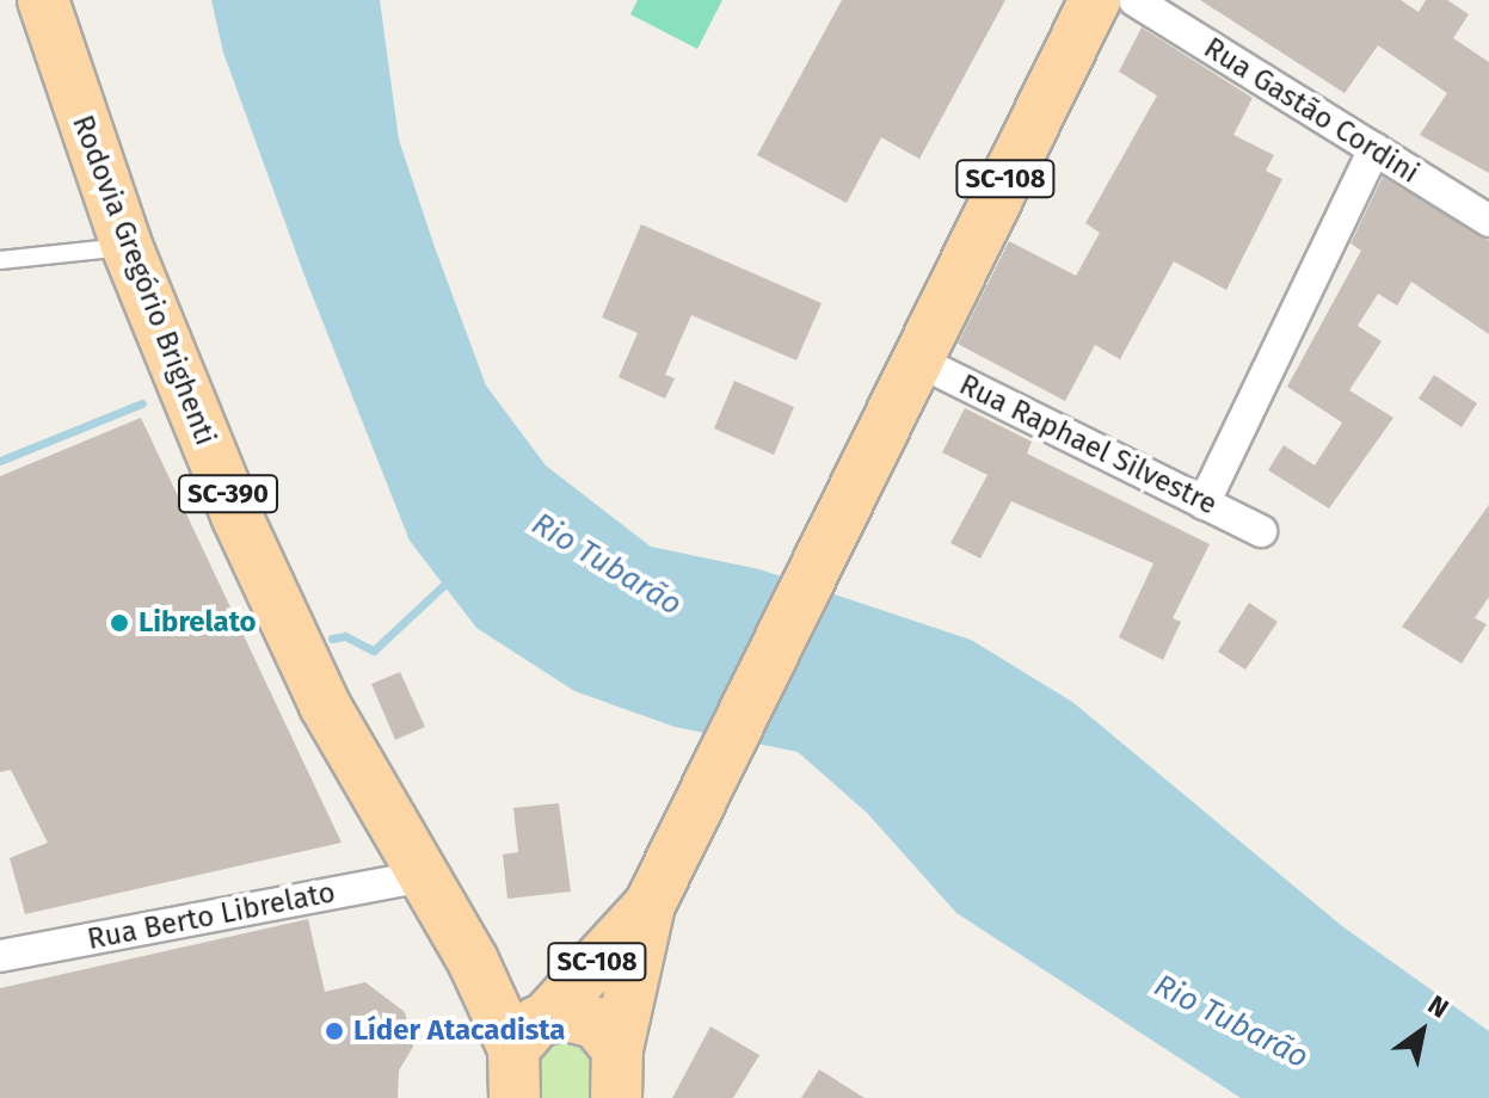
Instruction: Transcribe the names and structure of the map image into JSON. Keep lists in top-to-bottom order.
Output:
{
  "streets": {
    "main road": ["SC-108", "Rodovia Gregório Brighenti", "SC-390"],
    "street": ["Rua Gastão Cordini", "Rua Raphael Silvestre", "Rua Berto Librelato"]
  },
  "crossings": [
    ["SC-108", "Rodovia Gregório Brighenti"],
    ["SC-108", "Rua Raphael Silvestre"],
    ["Rodovia Gregório Brighenti", "Rua Berto Librelato"]
  ],
  "water": ["Rio Tubarão"],
  "places": ["Librelato", "Líder Atacadista"],
  "north": "top right"
}
